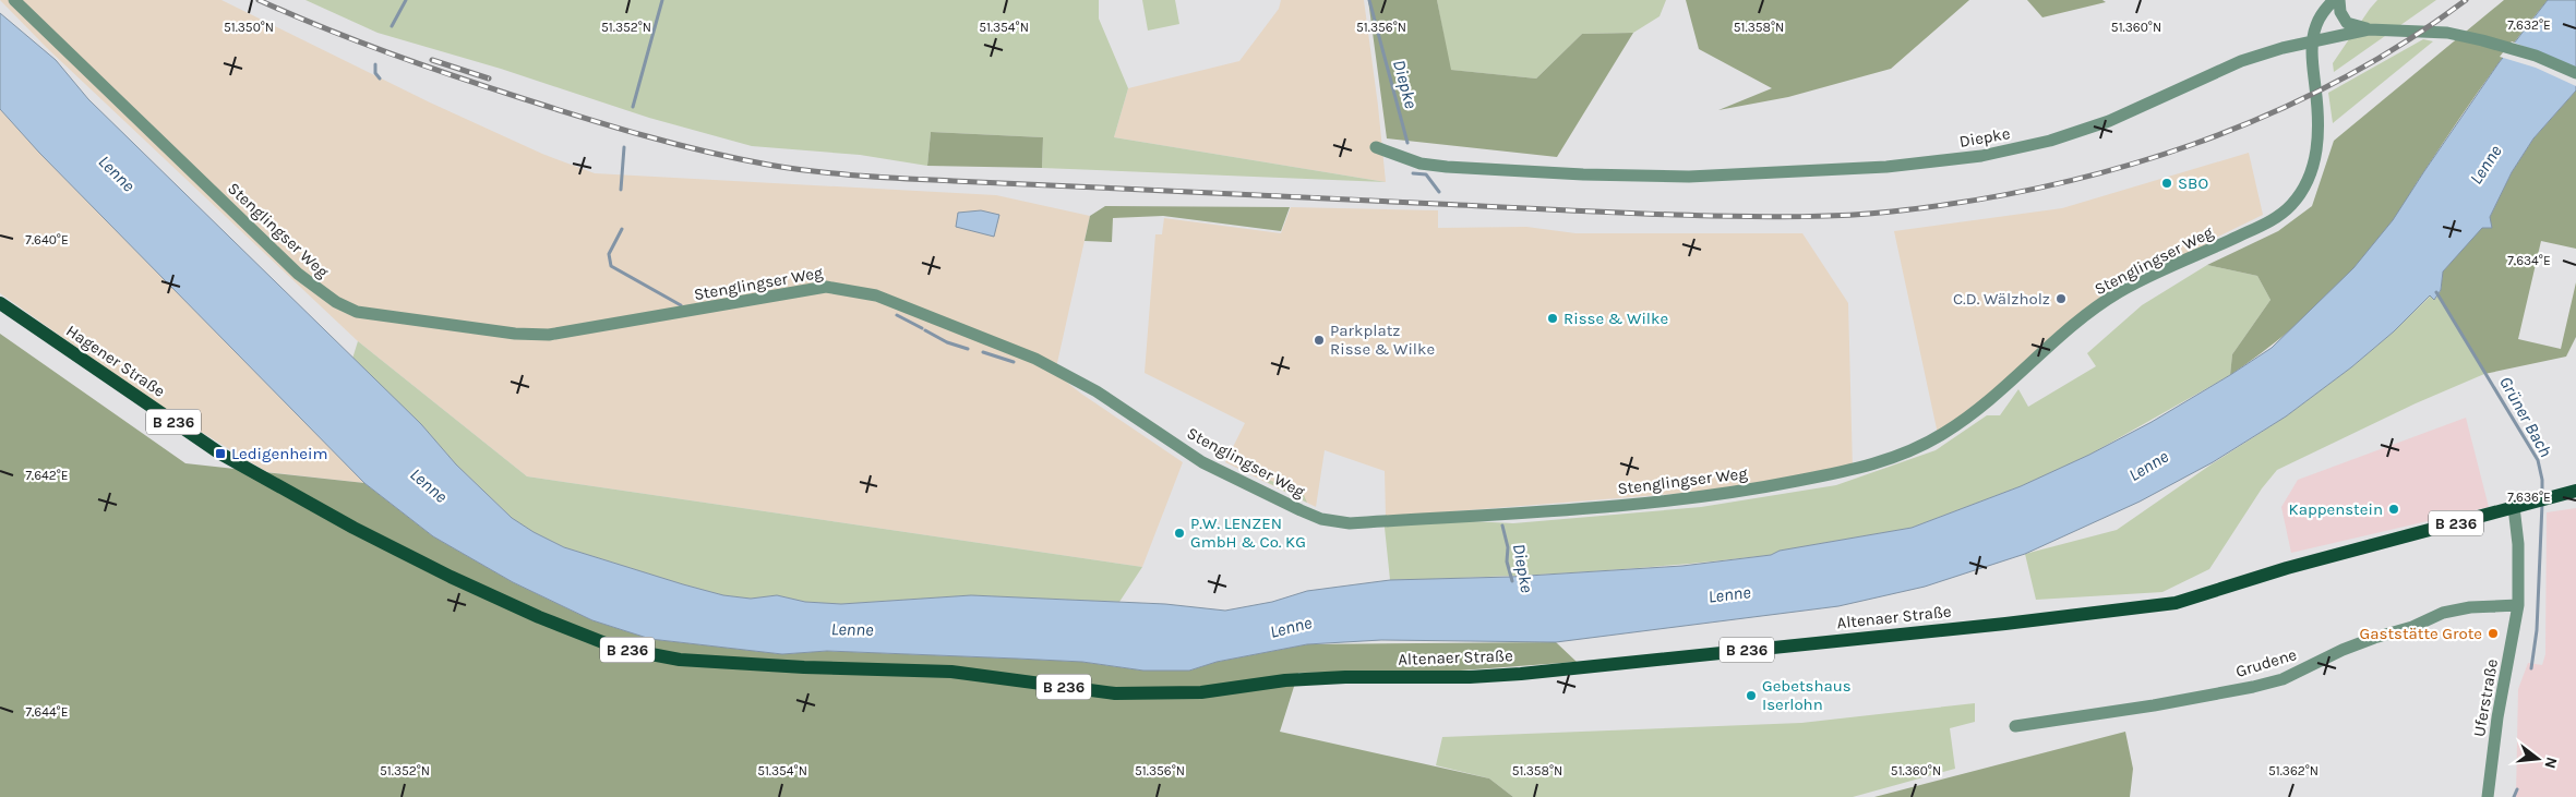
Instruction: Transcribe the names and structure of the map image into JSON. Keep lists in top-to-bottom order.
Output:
{
  "streets": {
    "main road": ["Hagener Straße", "B 236", "Altenaer Straße"],
    "street": [
      "Diepke",
      "Stenglingser Weg",
      "Grudene",
      "Uferstraße"
    ]
  },
  "crossings": [
    ["Diepke", "Stenglingser Weg"],
    ["Hagener Straße", "Altenaer Straße"],
    ["Altenaer Straße", "Uferstraße"],
    ["Grudene", "Uferstraße"]
  ],
  "water": ["Diepke", "Lenne", "Grüner Bach"],
  "places": {
    "other": [
      "SBO",
      "C.D. Wälzholz",
      "Risse & Wilke",
      "Parkplatz Risse & Wilke",
      "Kappenstein",
      "P.W. LENZEN GmbH & Co. KG",
      "Gaststätte Grote",
      "Gebetshaus Iserlohn"
    ],
    "transit": ["Ledigenheim"]
  },
  "north": "right",
  "coordinates": [
    "7.632°E",
    "51.350°N",
    "51.352°N",
    "51.354°N",
    "51.356°N",
    "51.358°N",
    "51.360°N",
    "7.640°E",
    "7.634°E",
    "7.642°E",
    "7.636°E",
    "7.644°E",
    "51.362°N"
  ]
}
